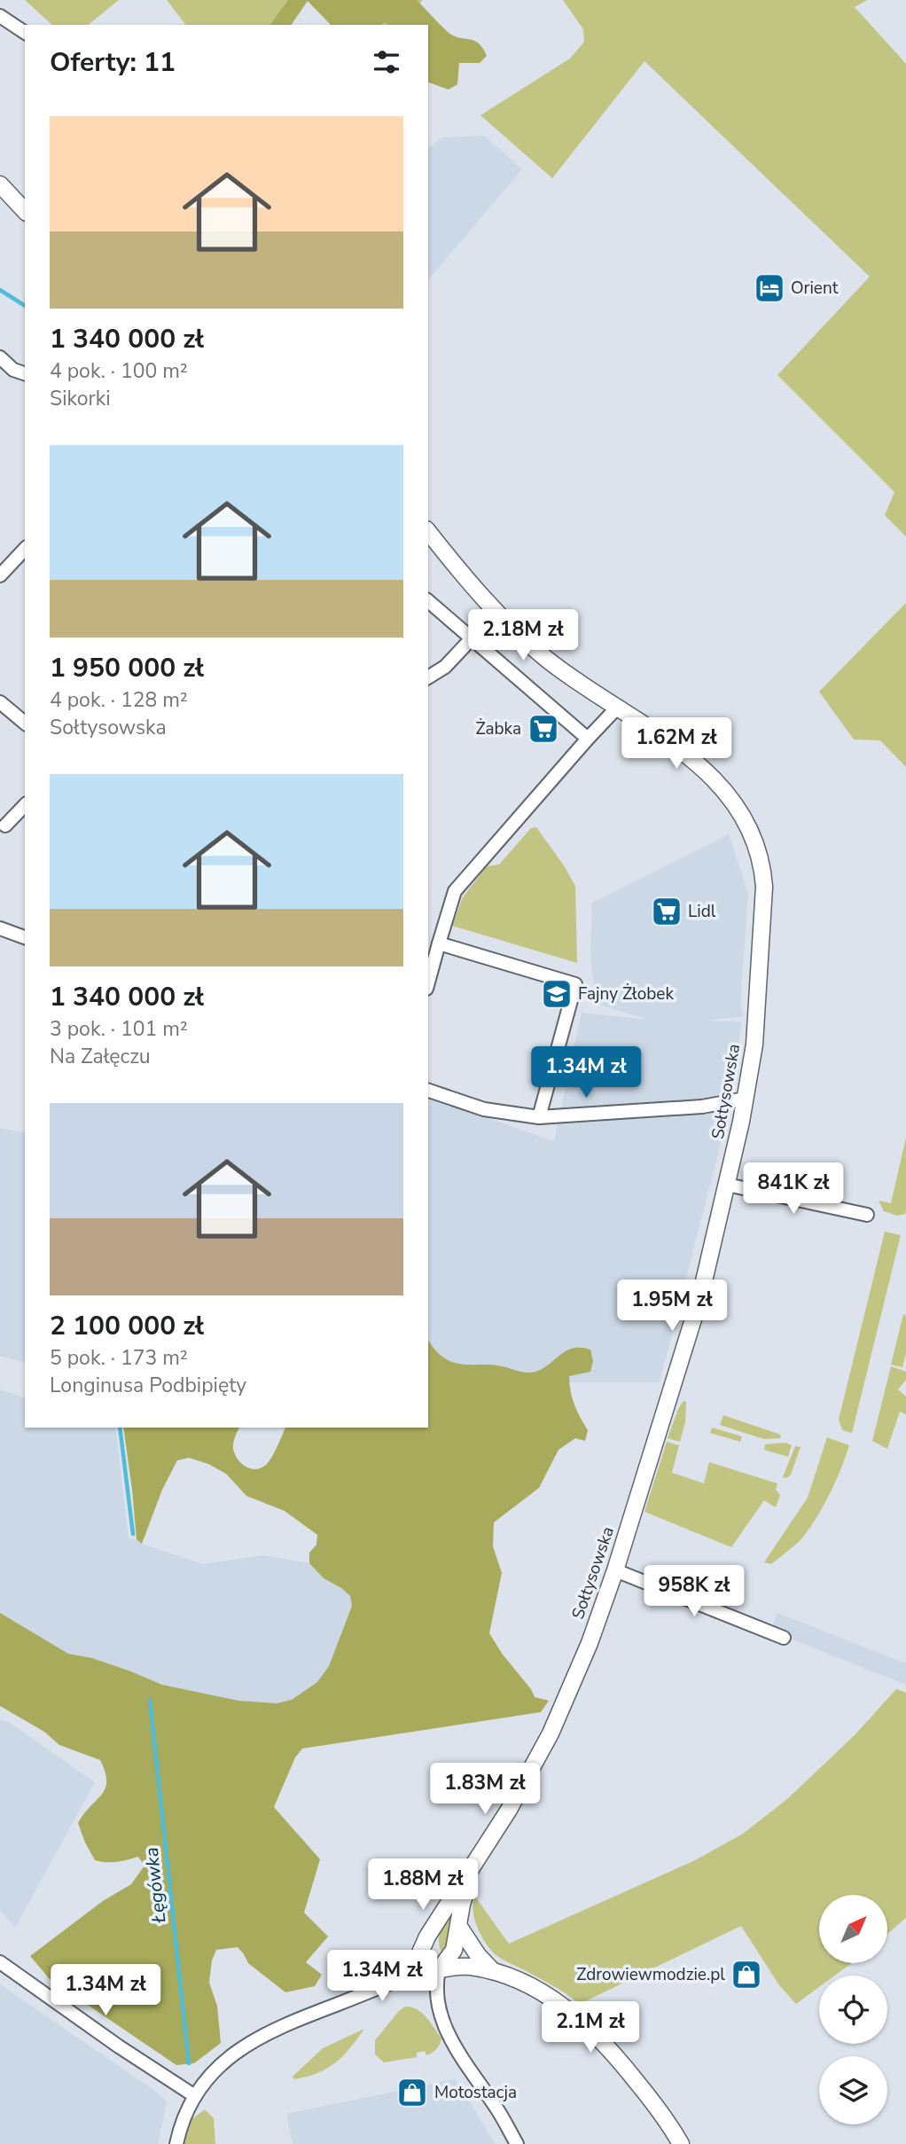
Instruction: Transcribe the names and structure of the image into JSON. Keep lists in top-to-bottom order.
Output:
{
  "streets": {
    "street": ["Sołtysowska"]
  },
  "water": ["Łęgówka"],
  "places": {
    "hotel": ["Orient"],
    "supermarket": ["Żabka", "Lidl"],
    "school or university": ["Fajny Żłobek"],
    "shop": ["Zdrowiewmodzie.pl", "Motostacja"]
  },
  "north": "top right",
  "page": {
    "heading": "Oferty: 11",
    "list": [
      {
        "name": "1 340 000 zł",
        "note": "4 pok. · 100 m² · Sikorki"
      },
      {
        "name": "1 950 000 zł",
        "note": "4 pok. · 128 m² · Sołtysowska"
      },
      {
        "name": "1 340 000 zł",
        "note": "3 pok. · 101 m² · Na Załęczu"
      },
      {
        "name": "2 100 000 zł",
        "note": "5 pok. · 173 m² · Longinusa Podbipięty"
      }
    ],
    "price": [
      "2.18M zł",
      "1.62M zł",
      "1.34M zł",
      "841K zł",
      "1.95M zł",
      "958K zł",
      "1.83M zł",
      "1.88M zł",
      "1.34M zł",
      "1.34M zł",
      "2.1M zł"
    ]
  }
}
